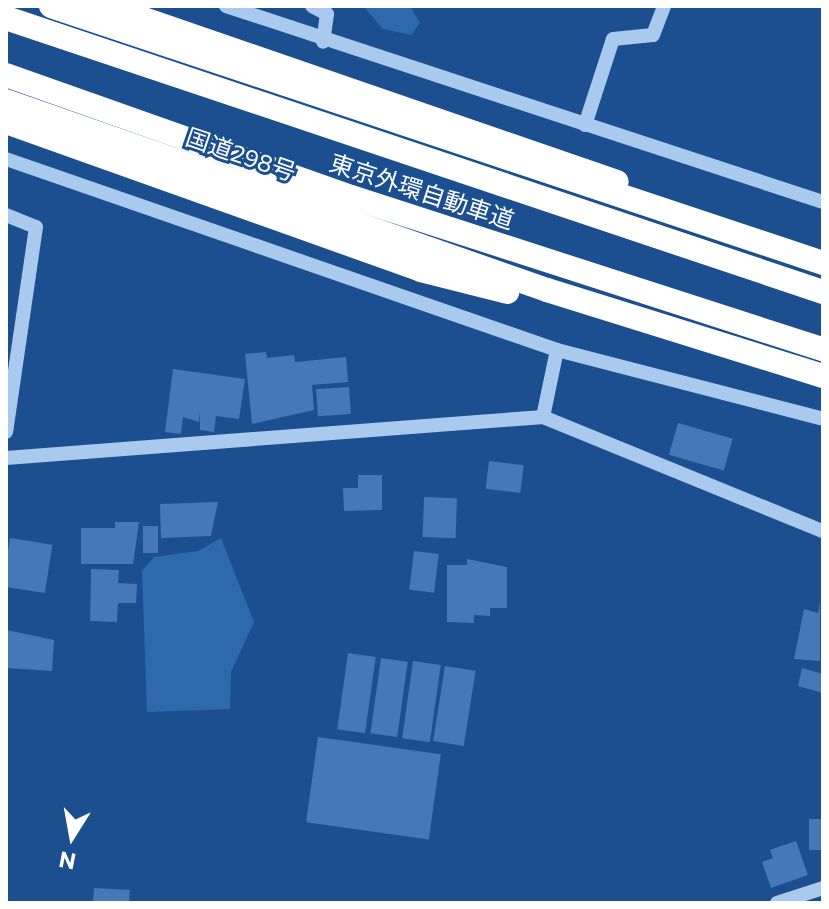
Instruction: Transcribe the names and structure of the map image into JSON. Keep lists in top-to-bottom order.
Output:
{
  "streets": {
    "highway": ["国道298号", "東京外環自動車道"]
  },
  "north": "bottom"
}
